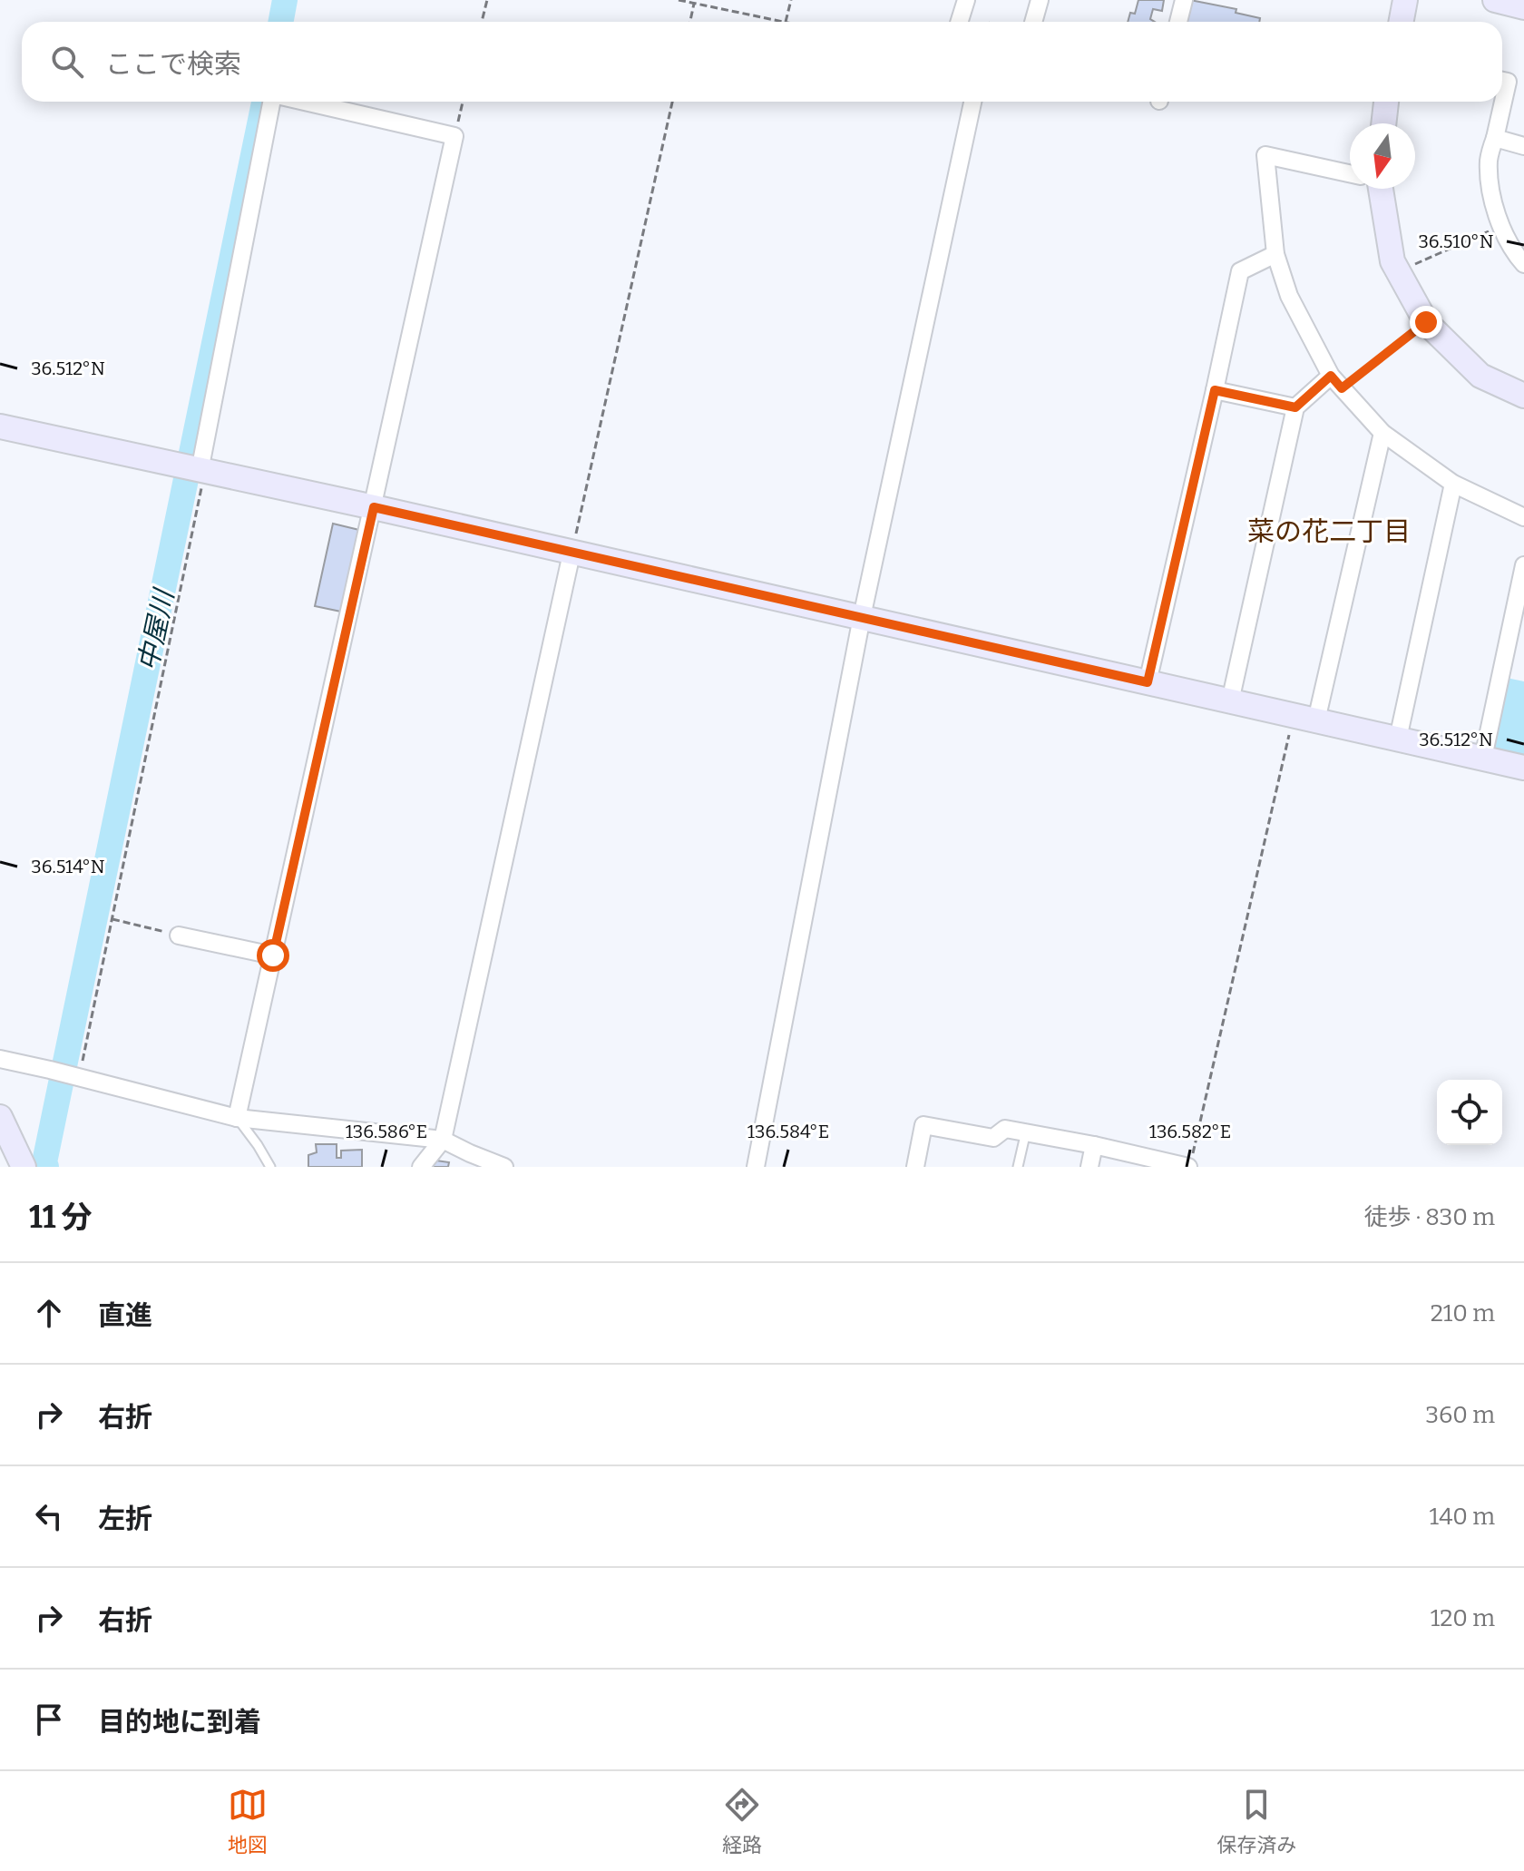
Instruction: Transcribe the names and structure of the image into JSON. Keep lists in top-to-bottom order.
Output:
{
  "districts": ["菜の花二丁目"],
  "water": ["中屋川"],
  "north": "bottom",
  "page": {
    "search": "ここで検索",
    "heading": ["11 分", "徒歩 · 830 m"],
    "list": [
      ["直進", "210 m"],
      ["右折", "360 m"],
      ["左折", "140 m"],
      ["右折", "120 m"],
      "目的地に到着"
    ],
    "nav": ["地図", "経路", "保存済み"]
  },
  "coordinates": [
    "36.510°N",
    "36.512°N",
    "36.514°N",
    "136.586°E",
    "136.584°E",
    "136.582°E"
  ]
}
